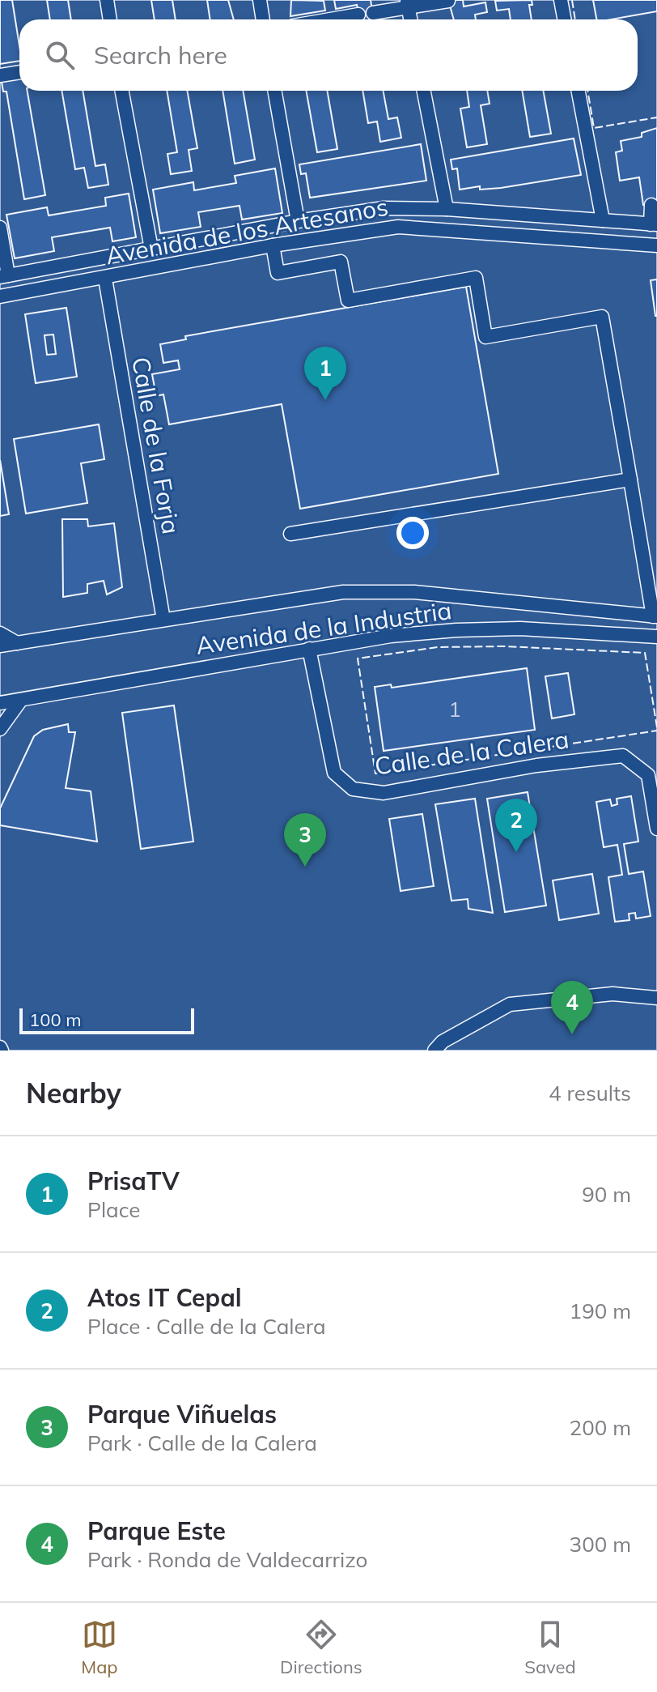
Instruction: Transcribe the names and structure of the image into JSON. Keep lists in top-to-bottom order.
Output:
{
  "streets": {
    "street": [
      "Avenida de los Artesanos",
      "Calle de la Forja",
      "Avenida de la Industria",
      "Calle de la Calera"
    ]
  },
  "crossings": [
    ["Avenida de los Artesanos", "Calle de la Forja"],
    ["Calle de la Forja", "Avenida de la Industria"],
    ["Avenida de la Industria", "Calle de la Calera"]
  ],
  "house_numbers": ["1"],
  "scale_bar": "100 m",
  "page": {
    "search": "Search here",
    "pins": [
      "1",
      "2",
      "3",
      "4"
    ],
    "scale": "100 m",
    "heading": ["Nearby", "4 results"],
    "list": [
      {
        "mark": "1",
        "name": "PrisaTV",
        "note": "Place",
        "value": "90 m"
      },
      {
        "mark": "2",
        "name": "Atos IT Cepal",
        "note": "Place · Calle de la Calera",
        "value": "190 m"
      },
      {
        "mark": "3",
        "name": "Parque Viñuelas",
        "note": "Park · Calle de la Calera",
        "value": "200 m"
      },
      {
        "mark": "4",
        "name": "Parque Este",
        "note": "Park · Ronda de Valdecarrizo",
        "value": "300 m"
      }
    ],
    "nav": ["Map", "Directions", "Saved"]
  }
}
